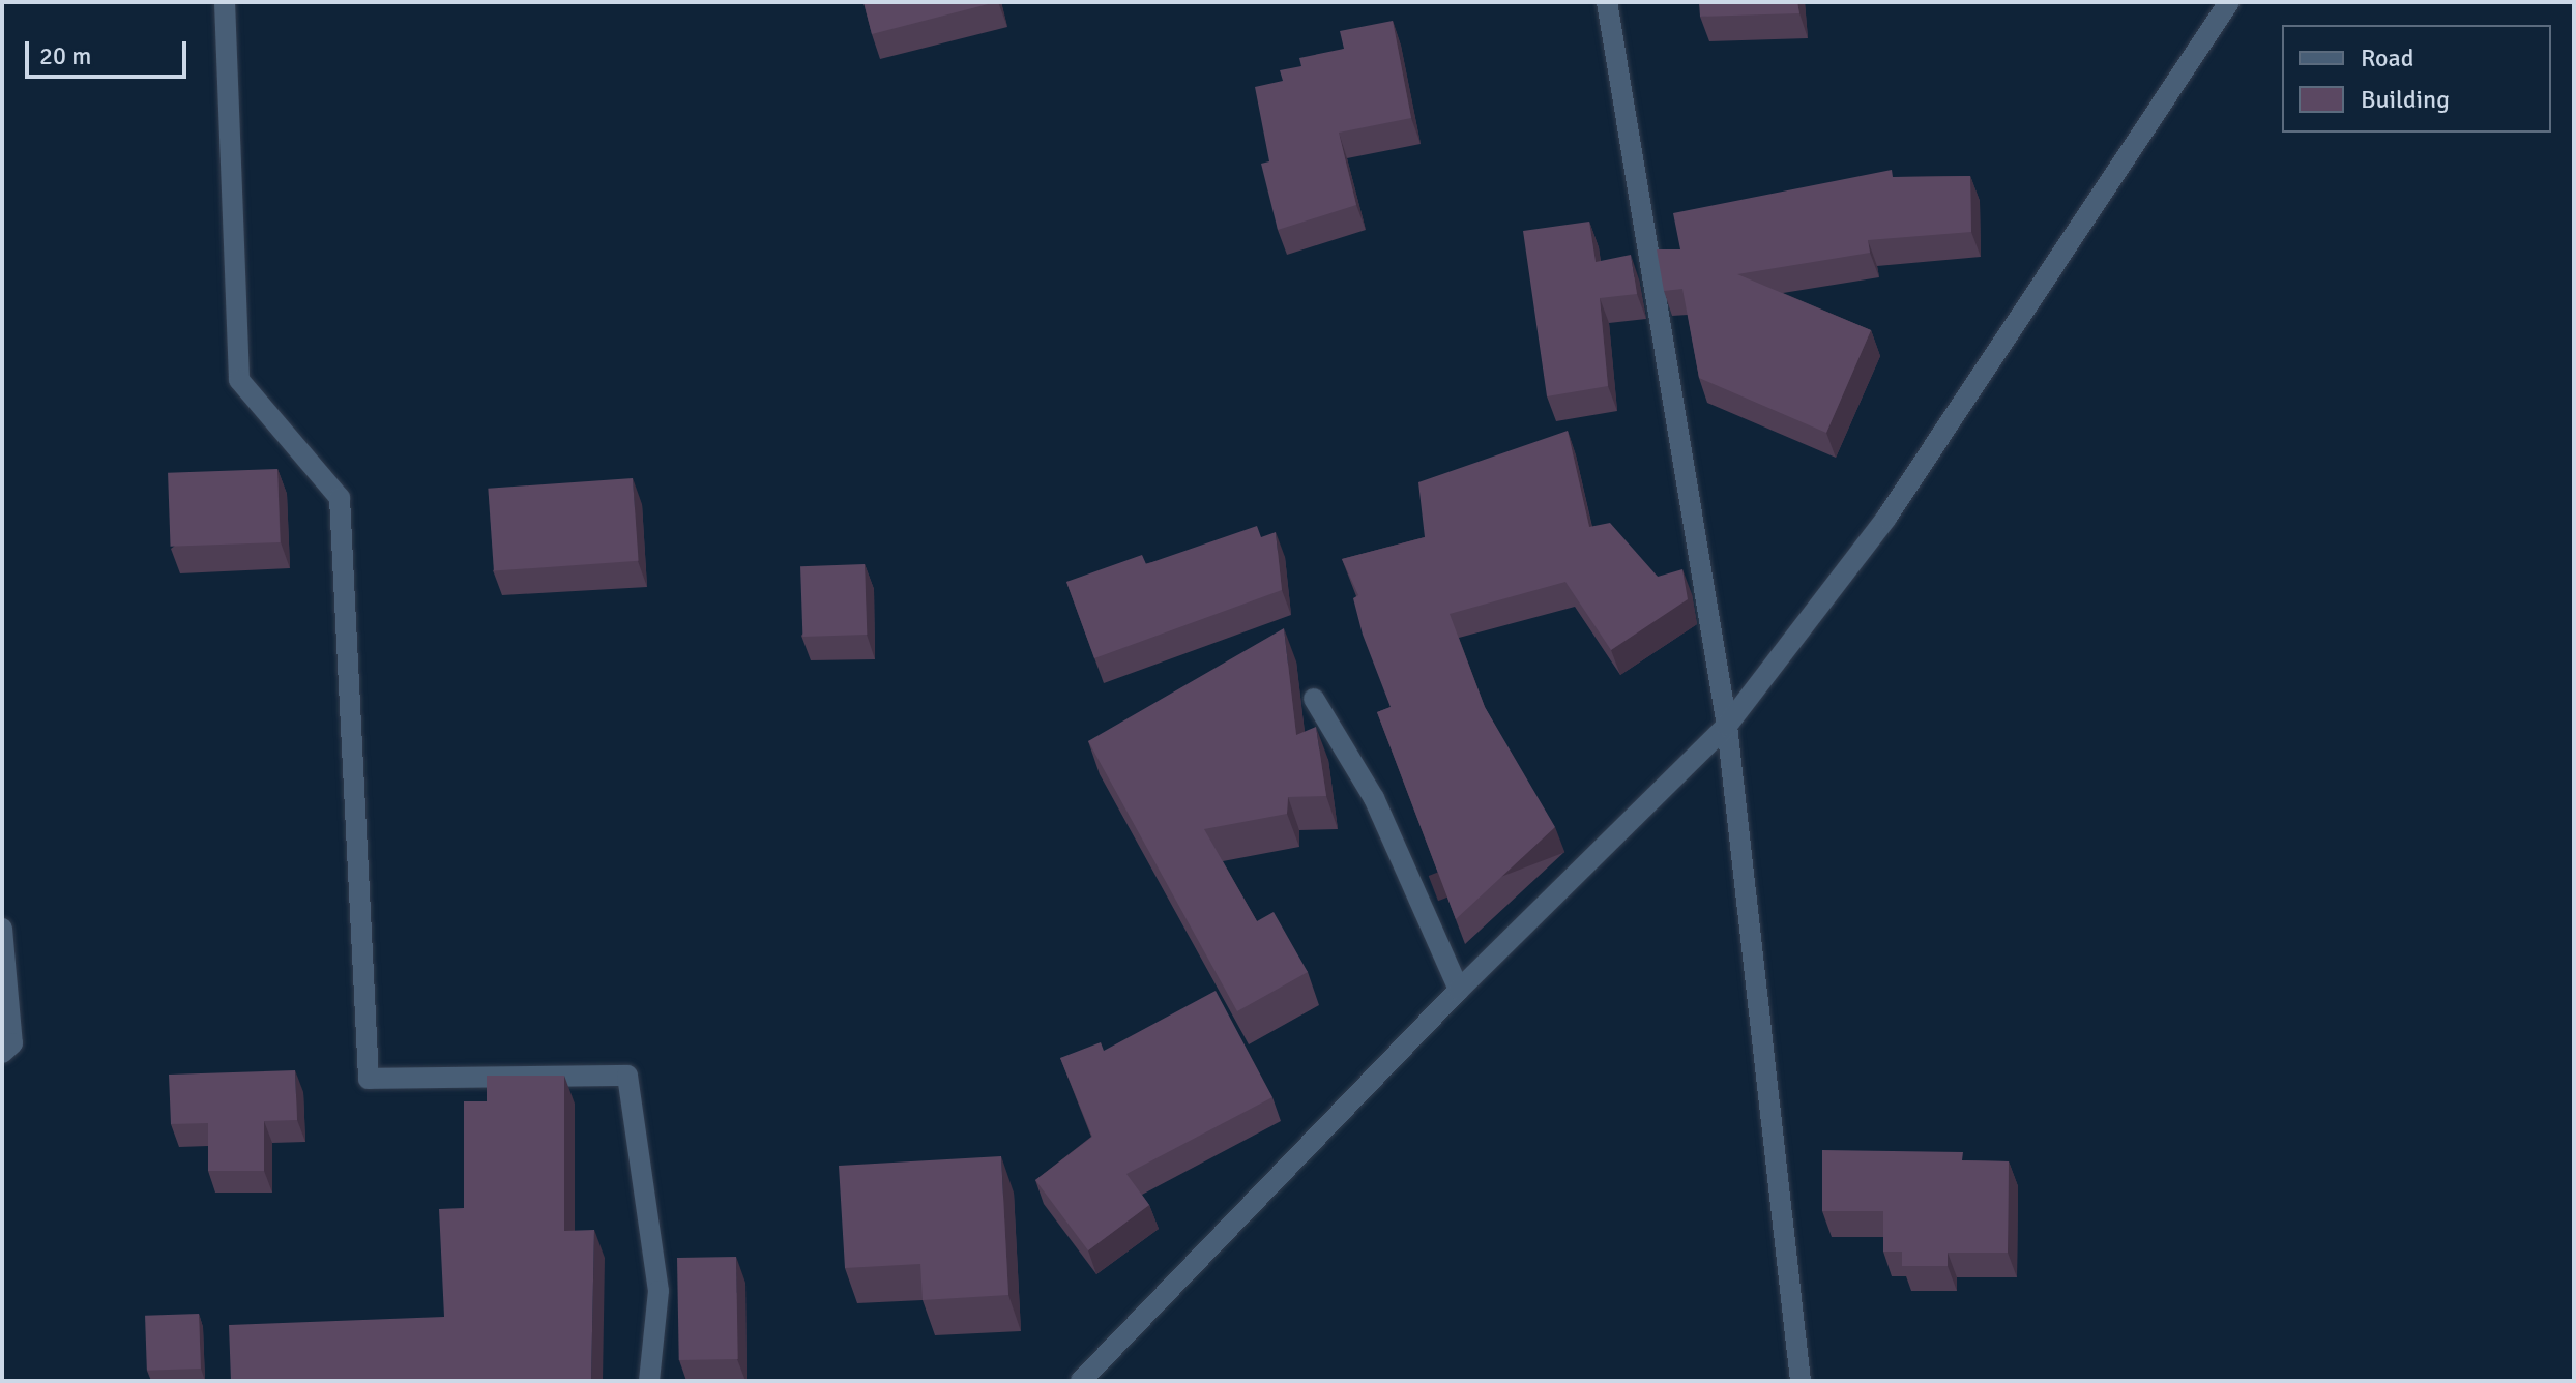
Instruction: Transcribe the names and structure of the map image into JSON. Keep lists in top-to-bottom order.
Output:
{
  "legend": ["Road", "Building"],
  "scale_bar": "20 m"
}
